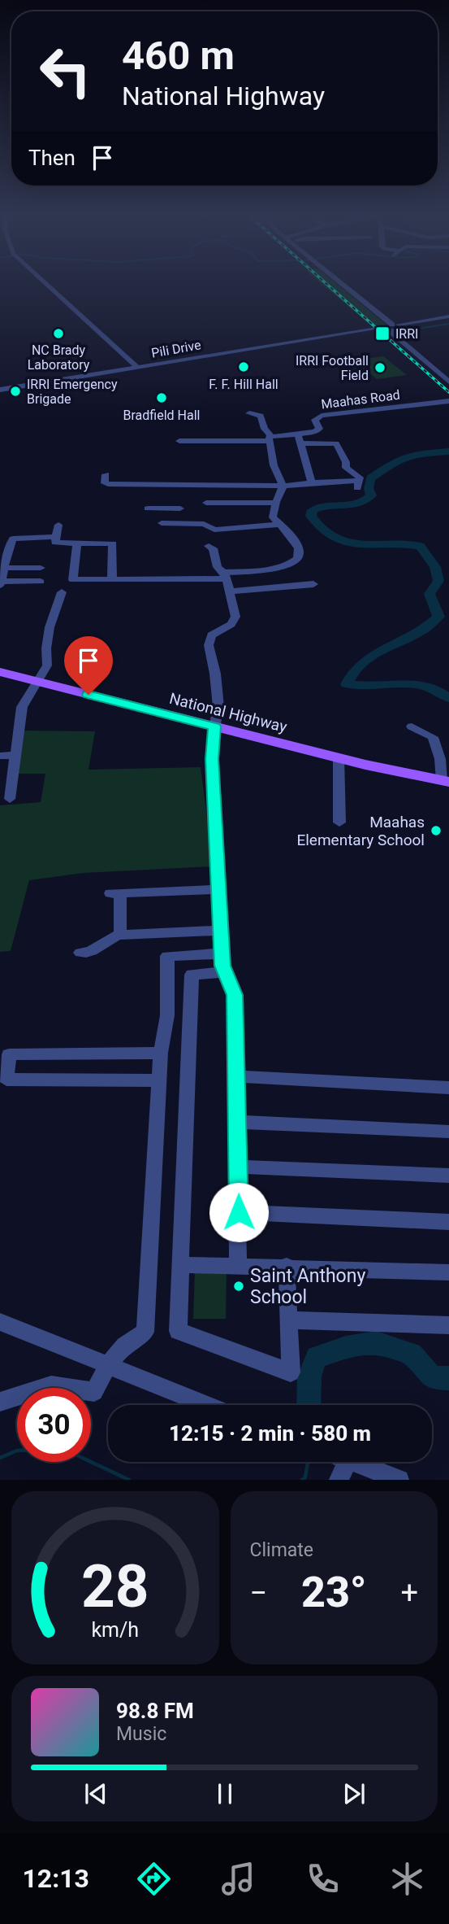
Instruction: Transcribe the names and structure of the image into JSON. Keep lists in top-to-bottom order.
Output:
{
  "streets": {
    "main road": ["National Highway"],
    "street": ["Pili Drive", "Maahas Road"]
  },
  "places": {
    "other": [
      "NC Brady Laboratory",
      "F. F. Hill Hall",
      "IRRI Football Field",
      "IRRI Emergency Brigade",
      "Bradfield Hall",
      "Maahas Elementary School",
      "Saint Anthony School"
    ],
    "transit": ["IRRI"]
  },
  "page": {
    "turn": ["460 m", "National Highway"],
    "then": "Then",
    "limit": "30",
    "trip": "12:15 · 2 min · 580 m",
    "tile": "Climate",
    "heat": ["−", "23°", "+"],
    "song": ["98.8 FM", "Music"],
    "tabs": "12:13",
    "gauge": ["28", "km/h"]
  }
}
